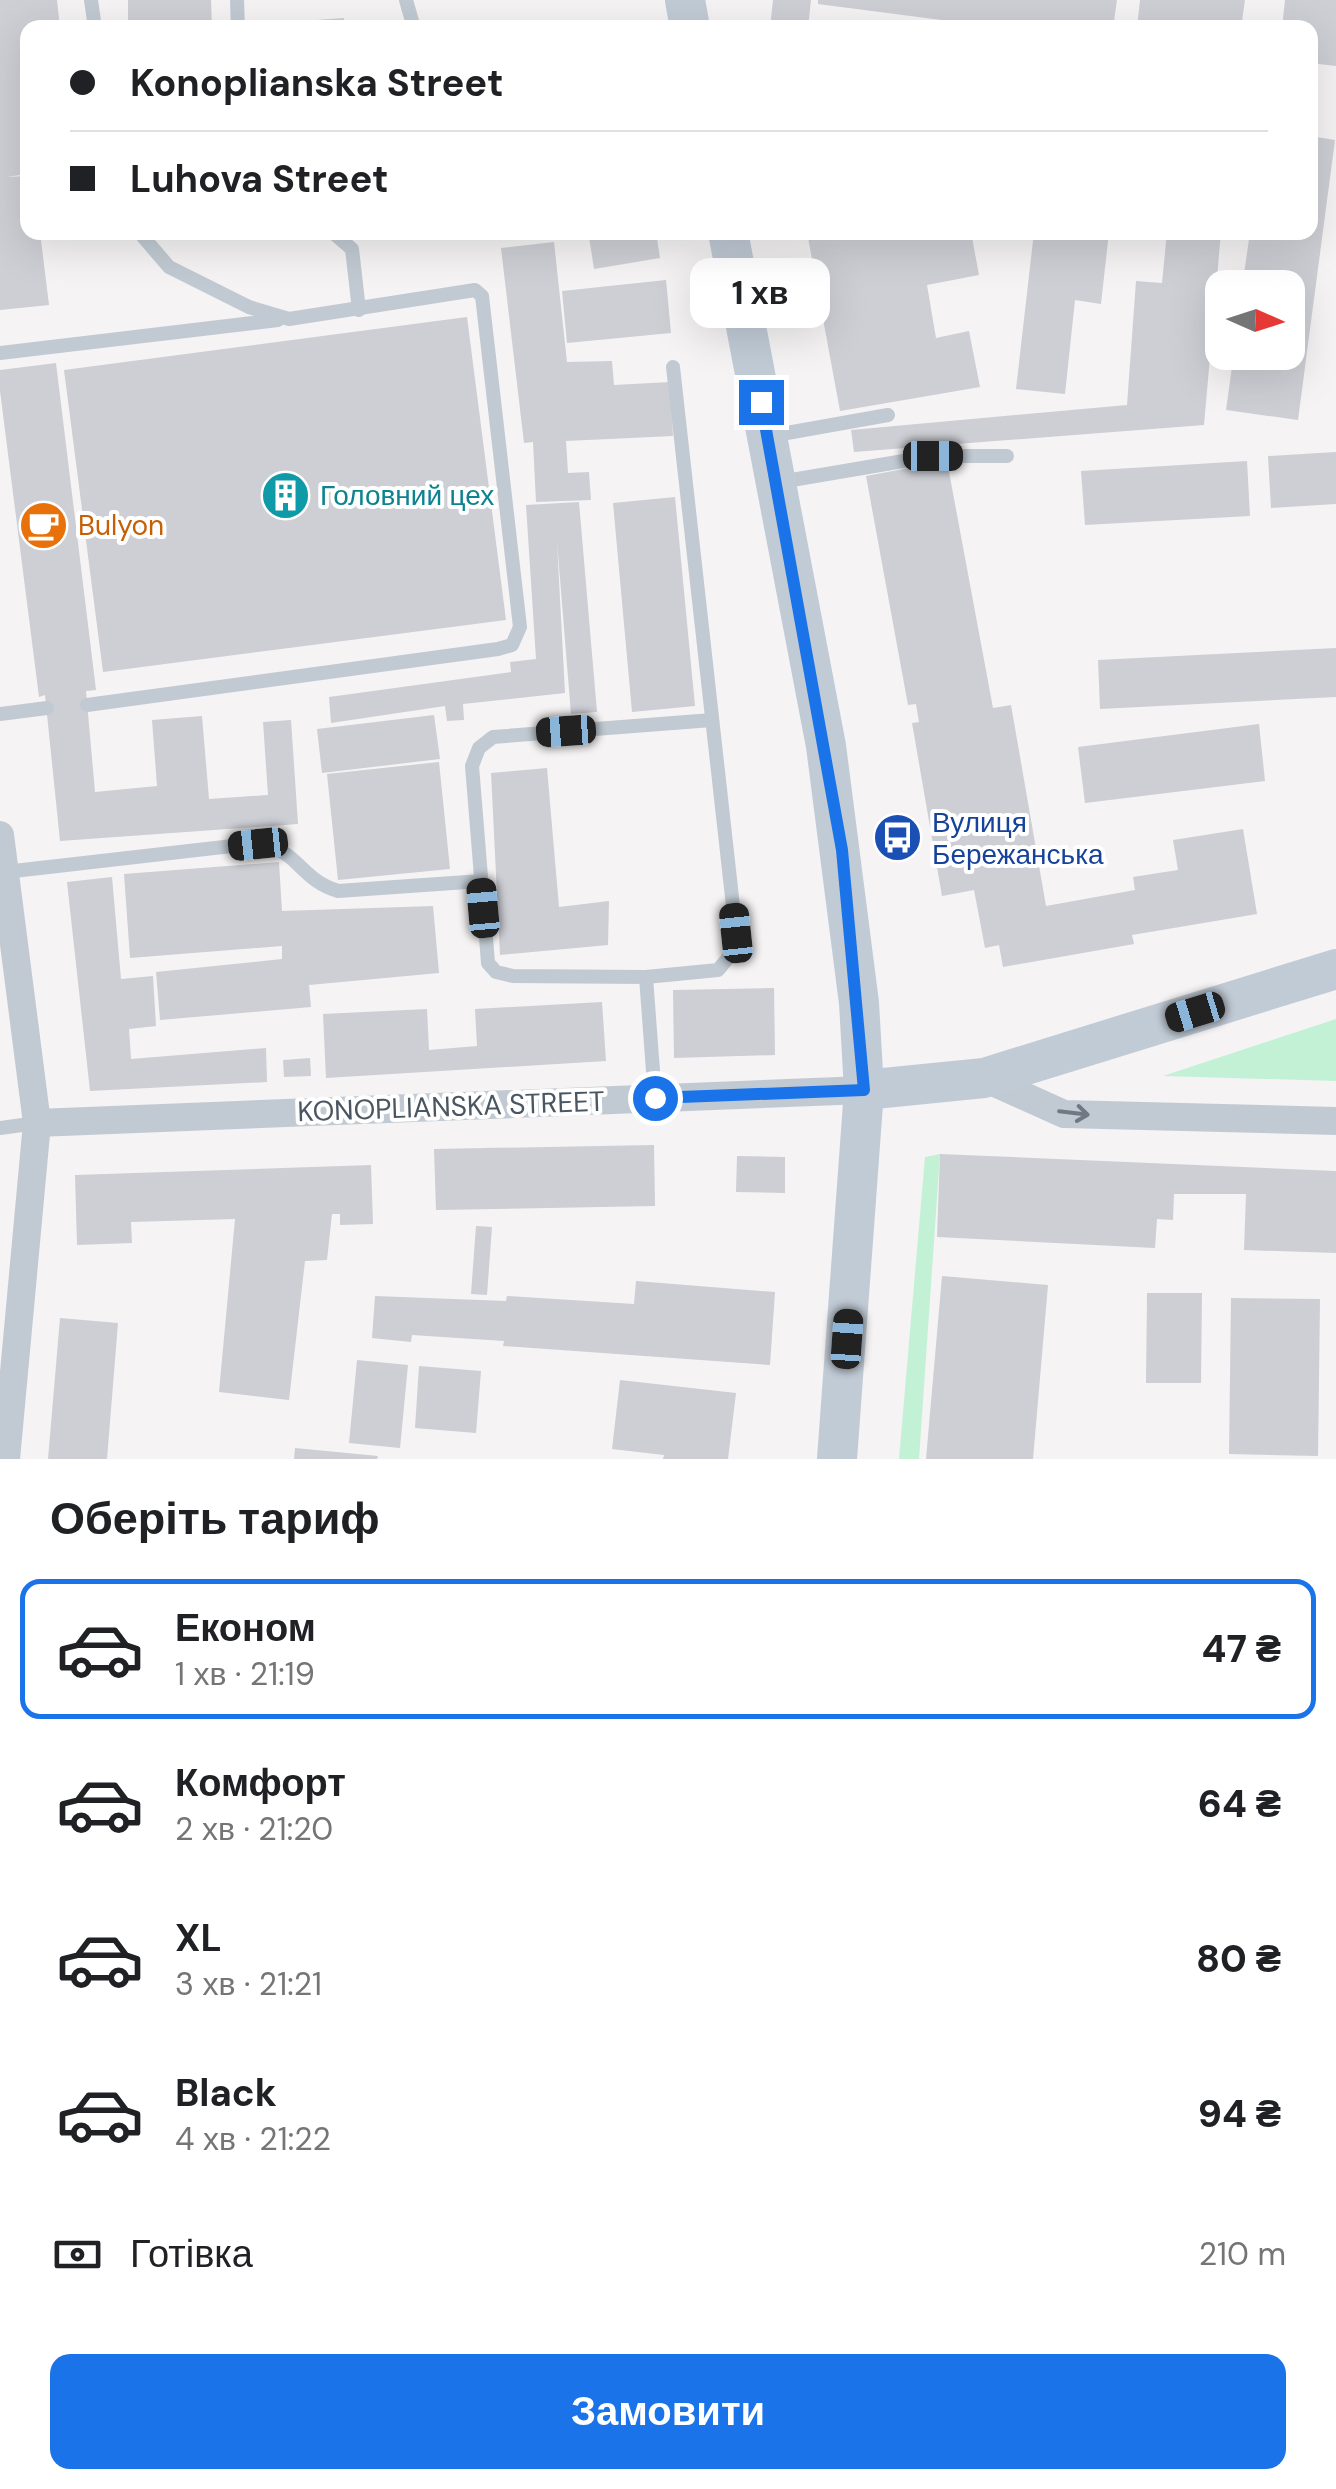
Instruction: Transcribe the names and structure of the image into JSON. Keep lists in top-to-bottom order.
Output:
{
  "streets": {
    "main road": ["KONOPLIANSKA STREET"]
  },
  "places": {
    "building": ["Головний цех"],
    "cafe": ["Bulyon"],
    "bus stop": ["Вулиця Бережанська"]
  },
  "north": "right",
  "page": {
    "banner": ["Konoplianska Street", "Luhova Street"],
    "bubble": "1 хв",
    "heading": "Оберіть тариф",
    "list": [
      {
        "name": "Економ",
        "note": "1 хв · 21:19",
        "value": "47 ₴"
      },
      {
        "name": "Комфорт",
        "note": "2 хв · 21:20",
        "value": "64 ₴"
      },
      {
        "name": "XL",
        "note": "3 хв · 21:21",
        "value": "80 ₴"
      },
      {
        "name": "Black",
        "note": "4 хв · 21:22",
        "value": "94 ₴"
      }
    ],
    "pay": ["Готівка", "210 m"],
    "buttons": "Замовити"
  }
}
